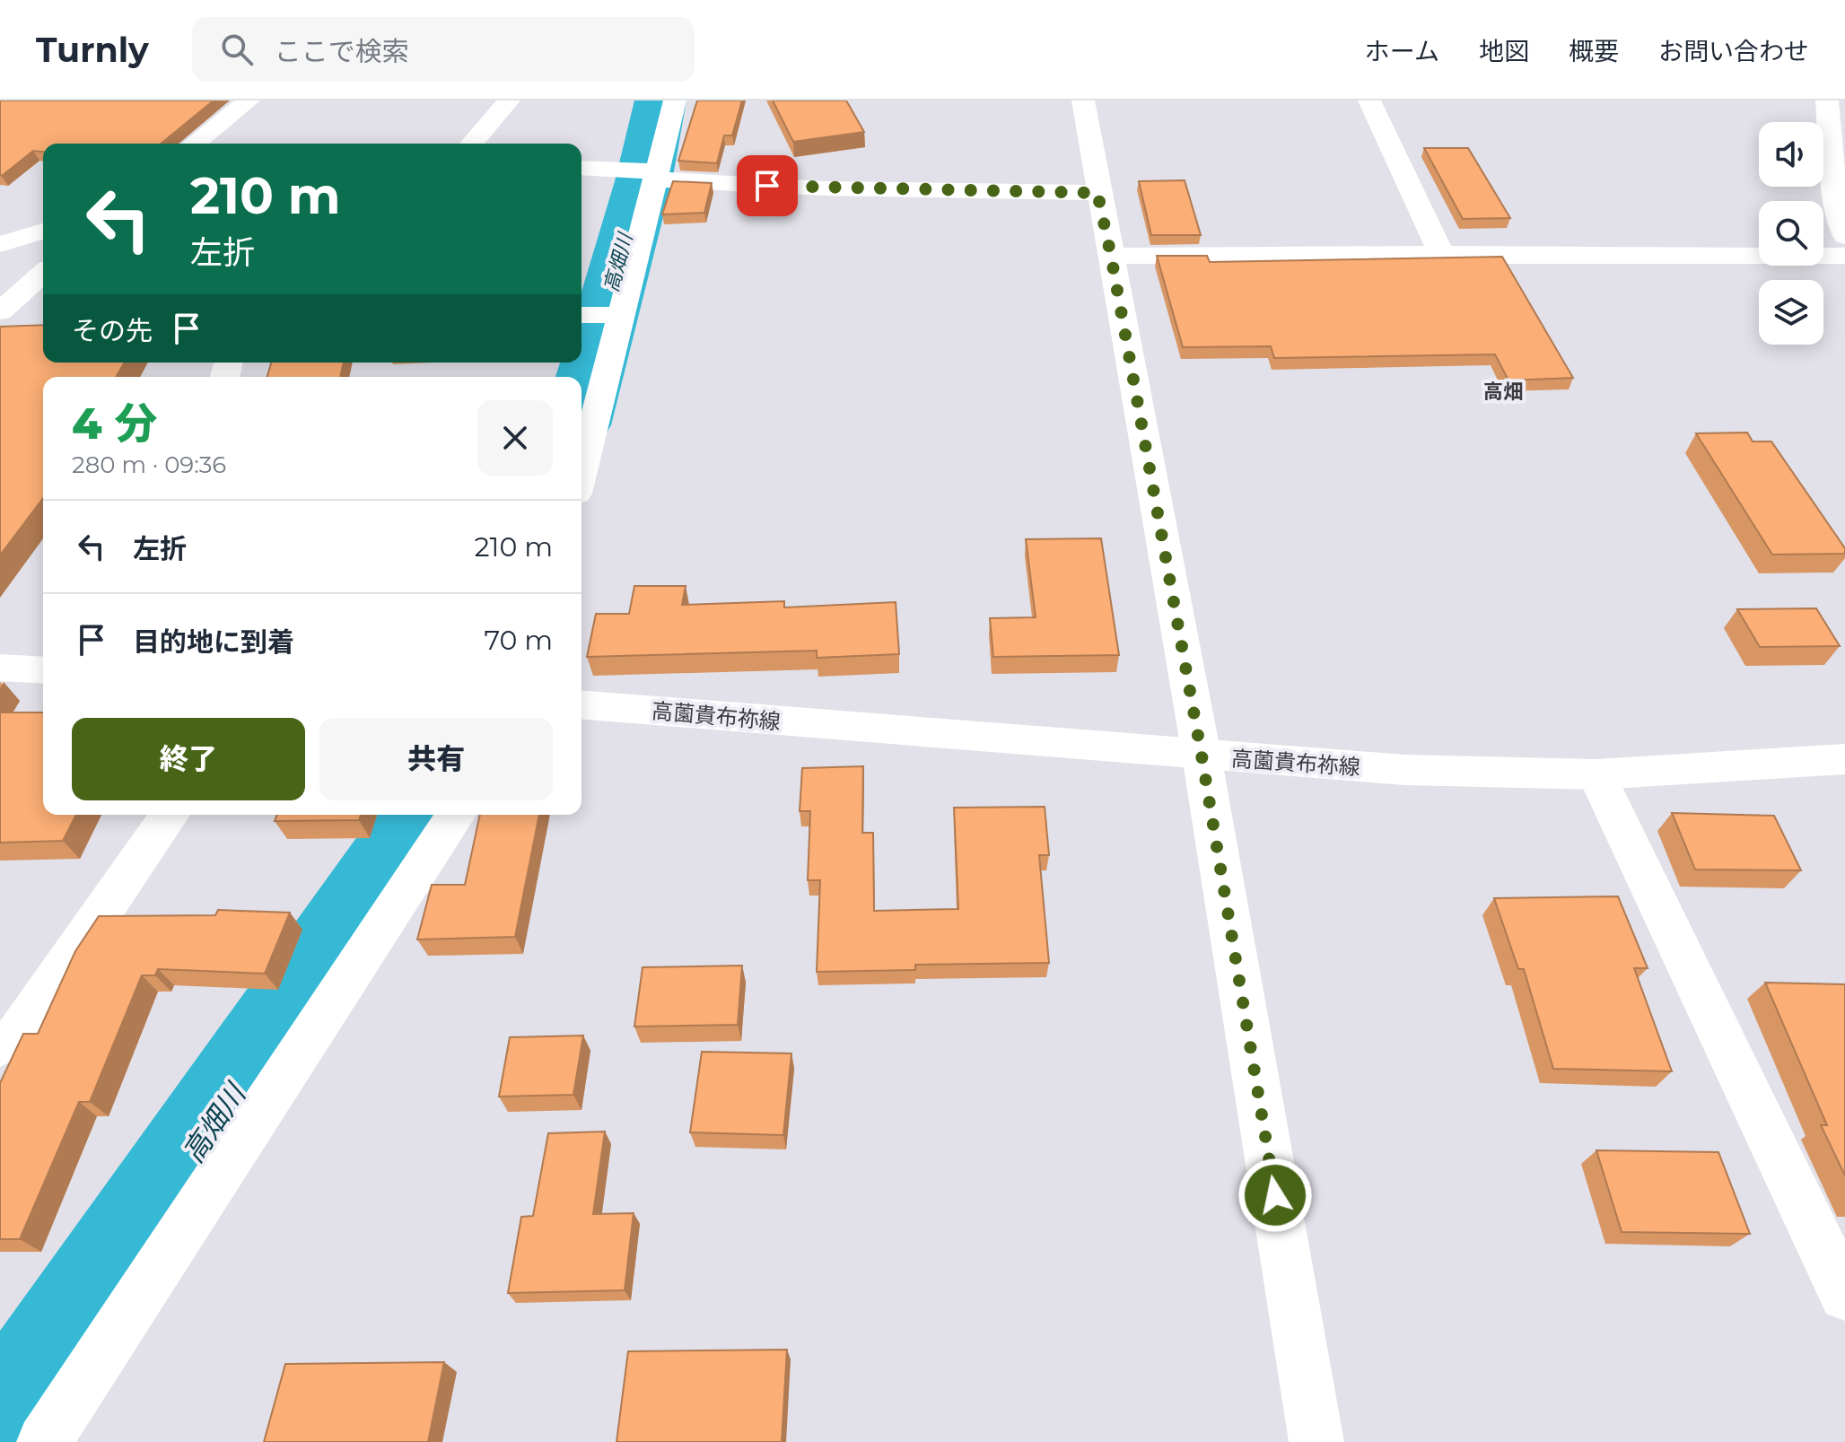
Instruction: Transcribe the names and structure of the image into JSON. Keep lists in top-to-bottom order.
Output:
{
  "streets": {
    "street": ["高薗貴布祢線"]
  },
  "districts": ["高畑"],
  "water": ["高畑川"],
  "page": {
    "header": "Turnly",
    "search": "ここで検索",
    "nav": [
      "ホーム",
      "地図",
      "概要",
      "お問い合わせ"
    ],
    "turn": ["210 m", "左折"],
    "then": "その先",
    "heading": ["4 分", "280 m · 09:36"],
    "list": [
      {
        "name": "左折",
        "value": "210 m"
      },
      {
        "name": "目的地に到着",
        "value": "70 m"
      }
    ],
    "buttons": ["終了", "共有"]
  }
}
